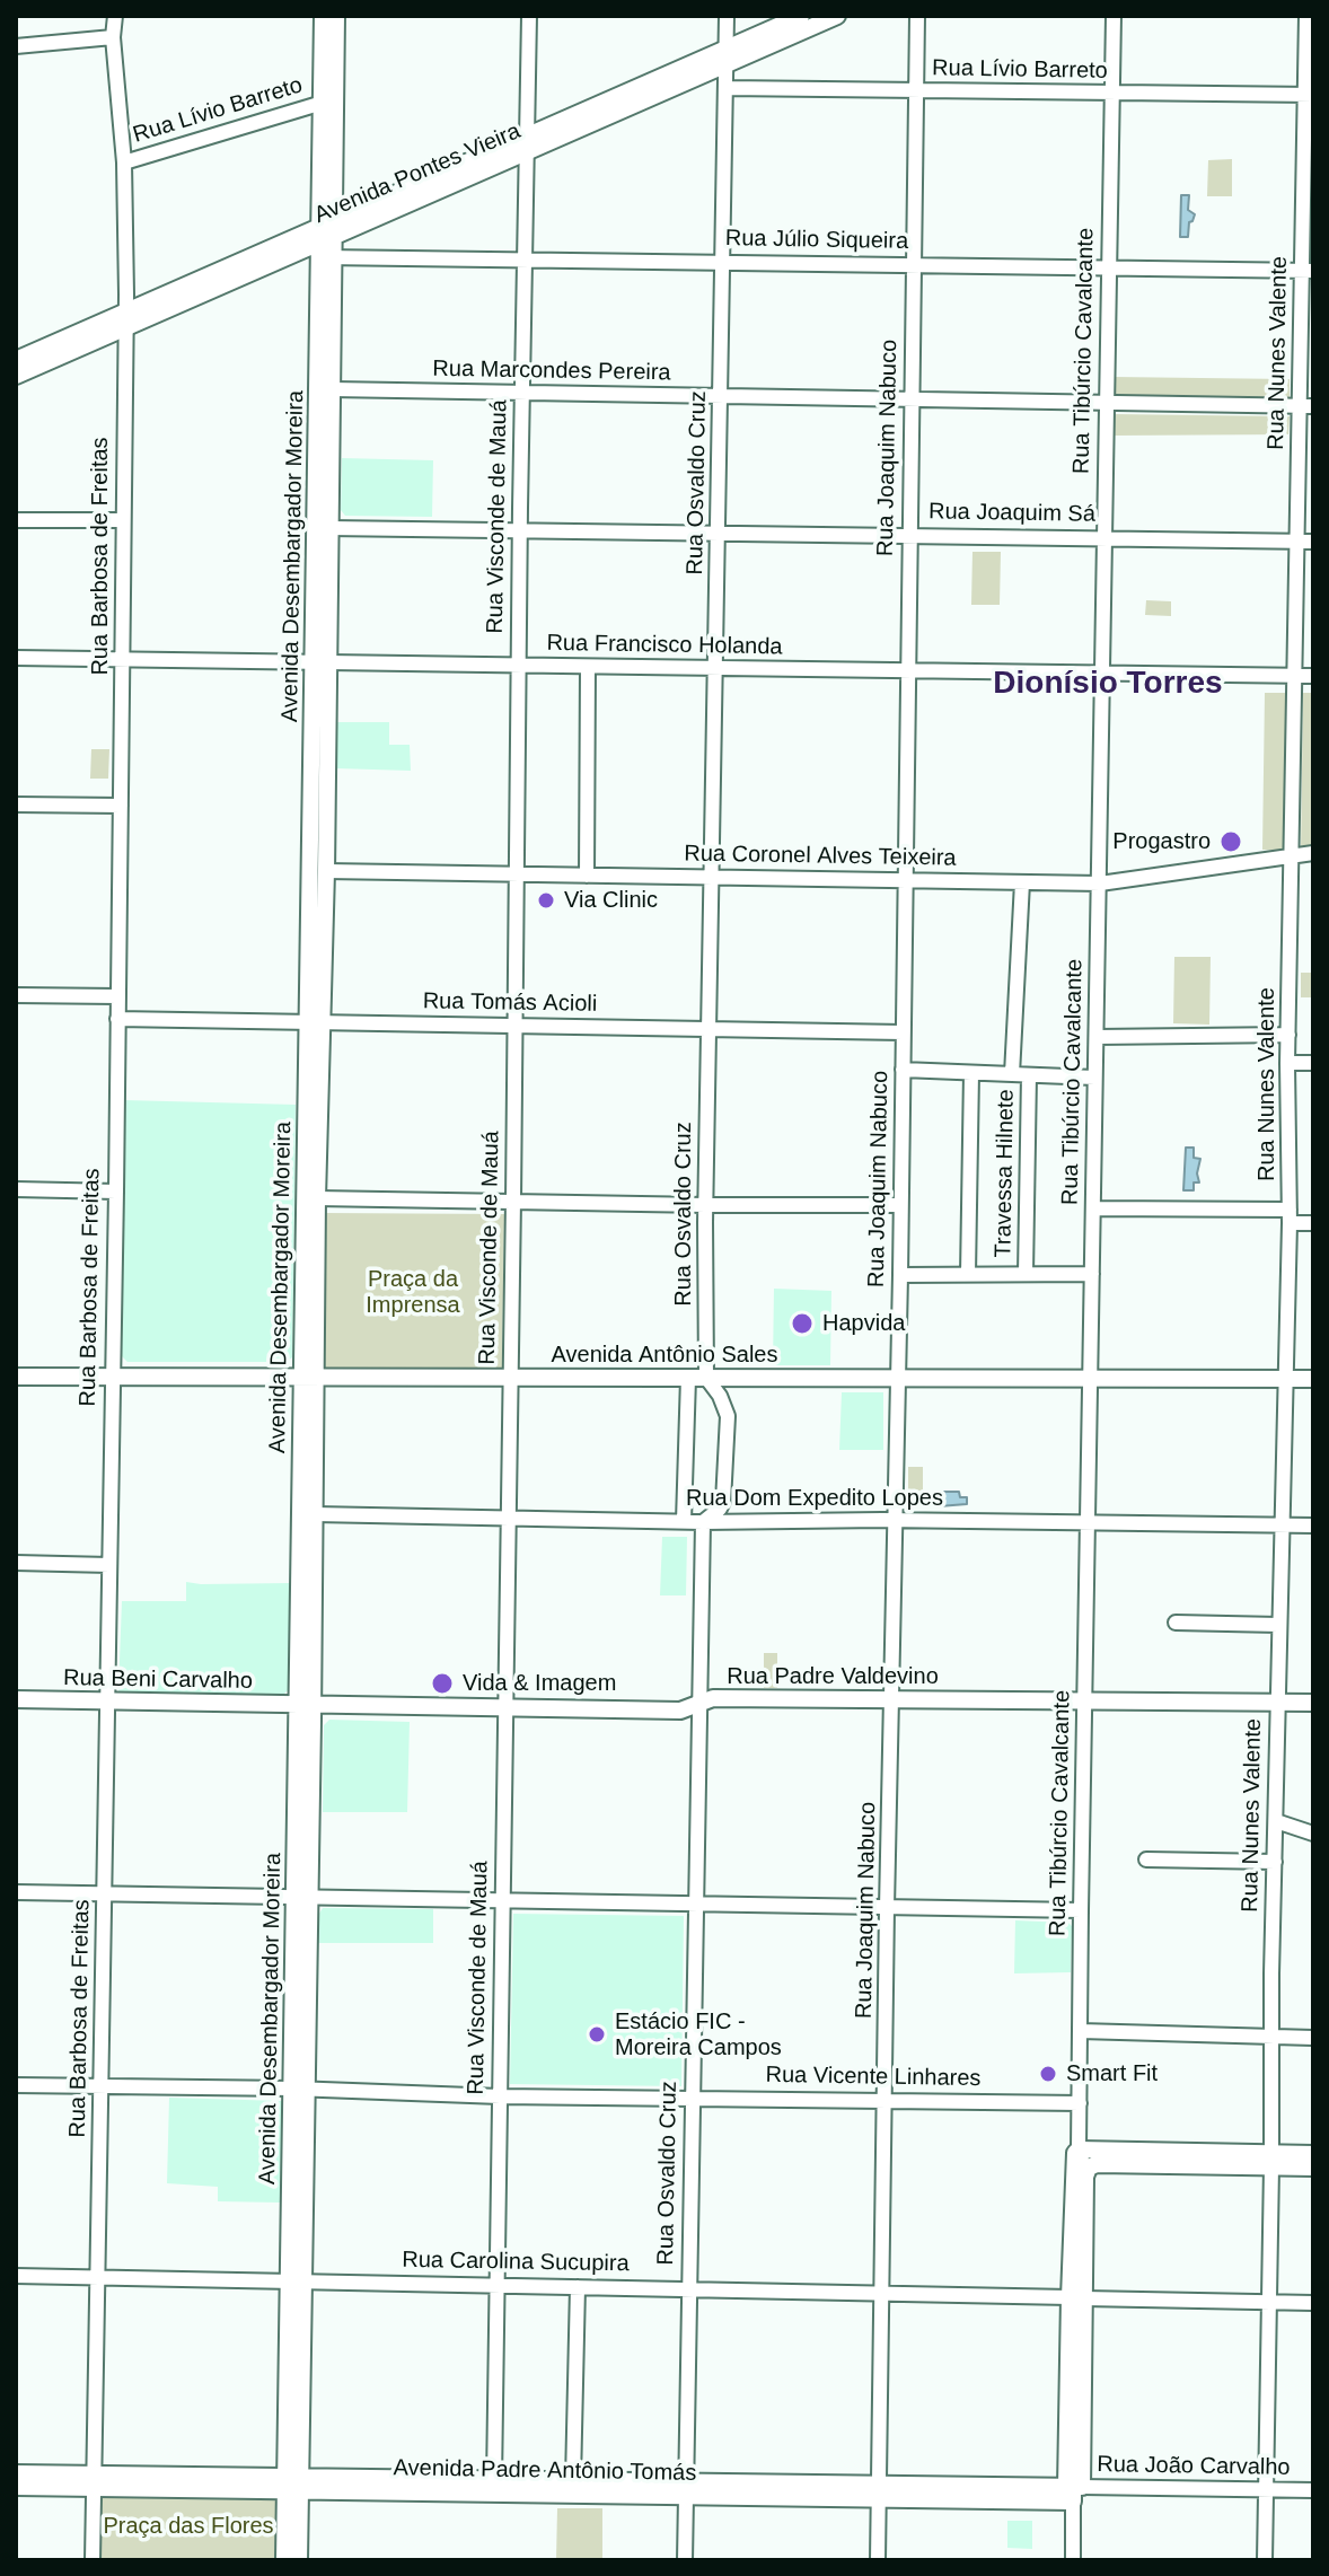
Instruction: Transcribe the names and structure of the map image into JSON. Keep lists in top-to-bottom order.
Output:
{
  "streets": {
    "main road": [
      "Avenida Pontes Vieira",
      "Rua Tibúrcio Cavalcante",
      "Avenida Desembargador Moreira",
      "Avenida Antônio Sales",
      "Rua Padre Valdevino",
      "Rua Beni Carvalho",
      "Avenida Padre Antônio Tomás"
    ],
    "street": [
      "Rua Lívio Barreto",
      "Rua Júlio Siqueira",
      "Rua Nunes Valente",
      "Rua Marcondes Pereira",
      "Rua Joaquim Nabuco",
      "Rua Osvaldo Cruz",
      "Rua Joaquim Sá",
      "Rua Visconde de Mauá",
      "Rua Barbosa de Freitas",
      "Rua Francisco Holanda",
      "Rua Coronel Alves Teixeira",
      "Rua Tomás Acioli",
      "Travessa Hilnete",
      "Rua Dom Expedito Lopes",
      "Rua Vicente Linhares",
      "Rua Carolina Sucupira",
      "Rua João Carvalho"
    ]
  },
  "crossings": [
    ["Rua Lívio Barreto", "Rua Tibúrcio Cavalcante"],
    ["Rua Lívio Barreto", "Rua Nunes Valente"],
    ["Rua Lívio Barreto", "Rua Joaquim Nabuco"],
    ["Rua Lívio Barreto", "Rua Osvaldo Cruz"],
    ["Rua Lívio Barreto", "Rua Barbosa de Freitas"],
    ["Rua Lívio Barreto", "Avenida Desembargador Moreira"],
    ["Avenida Pontes Vieira", "Rua Júlio Siqueira"],
    ["Avenida Pontes Vieira", "Rua Osvaldo Cruz"],
    ["Avenida Pontes Vieira", "Rua Visconde de Mauá"],
    ["Avenida Pontes Vieira", "Rua Barbosa de Freitas"],
    ["Avenida Pontes Vieira", "Avenida Desembargador Moreira"],
    ["Rua Júlio Siqueira", "Rua Tibúrcio Cavalcante"],
    ["Rua Júlio Siqueira", "Rua Nunes Valente"],
    ["Rua Júlio Siqueira", "Rua Joaquim Nabuco"],
    ["Rua Júlio Siqueira", "Rua Osvaldo Cruz"],
    ["Rua Júlio Siqueira", "Rua Visconde de Mauá"],
    ["Rua Júlio Siqueira", "Avenida Desembargador Moreira"],
    ["Rua Tibúrcio Cavalcante", "Rua Marcondes Pereira"],
    ["Rua Tibúrcio Cavalcante", "Rua Joaquim Sá"],
    ["Rua Tibúrcio Cavalcante", "Rua Francisco Holanda"],
    ["Rua Tibúrcio Cavalcante", "Rua Coronel Alves Teixeira"],
    ["Rua Tibúrcio Cavalcante", "Avenida Antônio Sales"],
    ["Rua Tibúrcio Cavalcante", "Rua Dom Expedito Lopes"],
    ["Rua Tibúrcio Cavalcante", "Rua Padre Valdevino"],
    ["Rua Tibúrcio Cavalcante", "Rua Vicente Linhares"],
    ["Rua Tibúrcio Cavalcante", "Rua Carolina Sucupira"],
    ["Rua Tibúrcio Cavalcante", "Rua João Carvalho"],
    ["Rua Tibúrcio Cavalcante", "Avenida Padre Antônio Tomás"],
    ["Rua Nunes Valente", "Rua Marcondes Pereira"],
    ["Rua Nunes Valente", "Rua Joaquim Sá"],
    ["Rua Nunes Valente", "Rua Francisco Holanda"],
    ["Rua Nunes Valente", "Rua Coronel Alves Teixeira"],
    ["Rua Nunes Valente", "Avenida Antônio Sales"],
    ["Rua Nunes Valente", "Rua Dom Expedito Lopes"],
    ["Rua Nunes Valente", "Rua Padre Valdevino"],
    ["Rua Nunes Valente", "Rua Carolina Sucupira"],
    ["Rua Nunes Valente", "Rua João Carvalho"],
    ["Rua Marcondes Pereira", "Rua Joaquim Nabuco"],
    ["Rua Marcondes Pereira", "Rua Osvaldo Cruz"],
    ["Rua Marcondes Pereira", "Rua Visconde de Mauá"],
    ["Rua Marcondes Pereira", "Avenida Desembargador Moreira"],
    ["Rua Joaquim Nabuco", "Rua Joaquim Sá"],
    ["Rua Joaquim Nabuco", "Rua Francisco Holanda"],
    ["Rua Joaquim Nabuco", "Rua Coronel Alves Teixeira"],
    ["Rua Joaquim Nabuco", "Rua Tomás Acioli"],
    ["Rua Joaquim Nabuco", "Avenida Antônio Sales"],
    ["Rua Joaquim Nabuco", "Rua Dom Expedito Lopes"],
    ["Rua Joaquim Nabuco", "Rua Padre Valdevino"],
    ["Rua Joaquim Nabuco", "Rua Vicente Linhares"],
    ["Rua Joaquim Nabuco", "Rua Carolina Sucupira"],
    ["Rua Joaquim Nabuco", "Avenida Padre Antônio Tomás"],
    ["Rua Osvaldo Cruz", "Rua Joaquim Sá"],
    ["Rua Osvaldo Cruz", "Rua Francisco Holanda"],
    ["Rua Osvaldo Cruz", "Rua Coronel Alves Teixeira"],
    ["Rua Osvaldo Cruz", "Rua Tomás Acioli"],
    ["Rua Osvaldo Cruz", "Avenida Antônio Sales"],
    ["Rua Osvaldo Cruz", "Rua Dom Expedito Lopes"],
    ["Rua Osvaldo Cruz", "Rua Padre Valdevino"],
    ["Rua Osvaldo Cruz", "Rua Vicente Linhares"],
    ["Rua Osvaldo Cruz", "Rua Carolina Sucupira"],
    ["Rua Osvaldo Cruz", "Avenida Padre Antônio Tomás"],
    ["Rua Joaquim Sá", "Rua Visconde de Mauá"],
    ["Rua Joaquim Sá", "Avenida Desembargador Moreira"],
    ["Rua Visconde de Mauá", "Rua Francisco Holanda"],
    ["Rua Visconde de Mauá", "Rua Coronel Alves Teixeira"],
    ["Rua Visconde de Mauá", "Rua Tomás Acioli"],
    ["Rua Visconde de Mauá", "Avenida Antônio Sales"],
    ["Rua Visconde de Mauá", "Rua Dom Expedito Lopes"],
    ["Rua Visconde de Mauá", "Rua Padre Valdevino"],
    ["Rua Visconde de Mauá", "Rua Vicente Linhares"],
    ["Rua Visconde de Mauá", "Rua Carolina Sucupira"],
    ["Rua Visconde de Mauá", "Avenida Padre Antônio Tomás"],
    ["Rua Barbosa de Freitas", "Rua Francisco Holanda"],
    ["Rua Barbosa de Freitas", "Rua Tomás Acioli"],
    ["Rua Barbosa de Freitas", "Avenida Antônio Sales"],
    ["Rua Barbosa de Freitas", "Rua Beni Carvalho"],
    ["Rua Barbosa de Freitas", "Rua Vicente Linhares"],
    ["Rua Barbosa de Freitas", "Rua Carolina Sucupira"],
    ["Rua Barbosa de Freitas", "Avenida Padre Antônio Tomás"],
    ["Avenida Desembargador Moreira", "Rua Francisco Holanda"],
    ["Avenida Desembargador Moreira", "Rua Coronel Alves Teixeira"],
    ["Avenida Desembargador Moreira", "Rua Tomás Acioli"],
    ["Avenida Desembargador Moreira", "Avenida Antônio Sales"],
    ["Avenida Desembargador Moreira", "Rua Dom Expedito Lopes"],
    ["Avenida Desembargador Moreira", "Rua Padre Valdevino"],
    ["Avenida Desembargador Moreira", "Rua Beni Carvalho"],
    ["Avenida Desembargador Moreira", "Rua Vicente Linhares"],
    ["Avenida Desembargador Moreira", "Rua Carolina Sucupira"],
    ["Avenida Desembargador Moreira", "Avenida Padre Antônio Tomás"],
    ["Rua Padre Valdevino", "Rua Beni Carvalho"],
    ["Rua João Carvalho", "Avenida Padre Antônio Tomás"]
  ],
  "districts": ["Dionísio Torres"],
  "parks": ["Praça da Imprensa", "Praça das Flores"],
  "places": [
    "Progastro",
    "Via Clinic",
    "Hapvida",
    "Vida & Imagem",
    "Estácio FIC - Moreira Campos",
    "Smart Fit"
  ]
}
